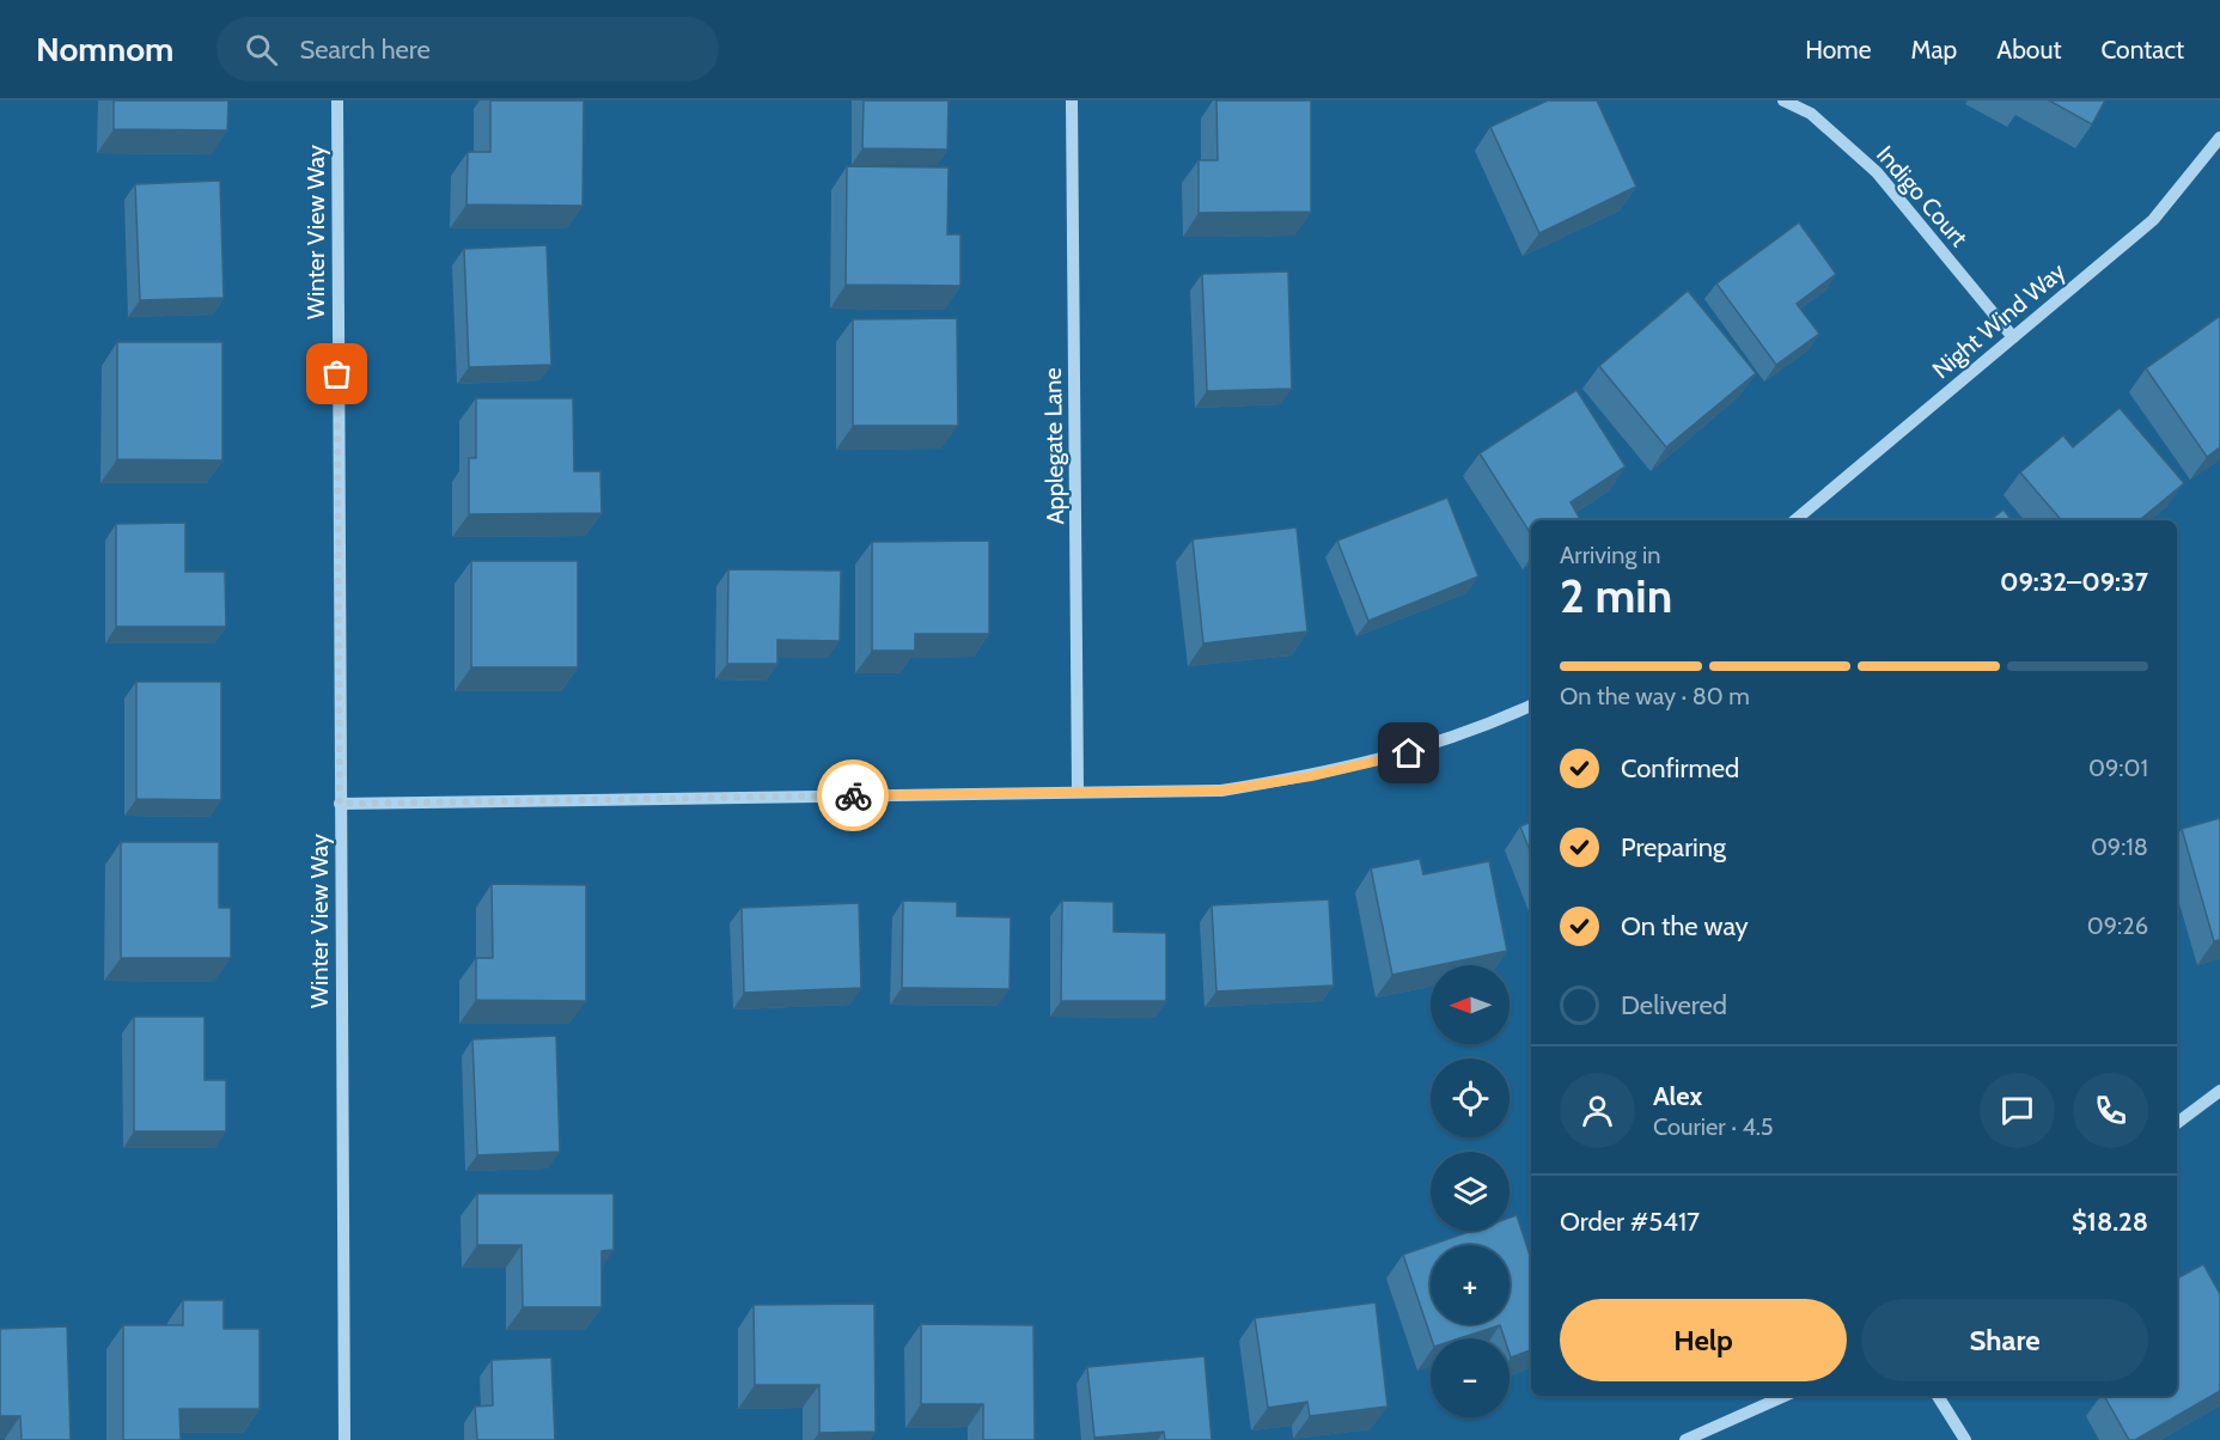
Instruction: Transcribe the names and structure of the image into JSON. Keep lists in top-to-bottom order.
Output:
{
  "streets": {
    "street": [
      "Indigo Court",
      "Winter View Way",
      "Night Wind Way",
      "Applegate Lane"
    ]
  },
  "crossings": [
    ["Indigo Court", "Night Wind Way"]
  ],
  "north": "left",
  "page": {
    "header": "Nomnom",
    "search": "Search here",
    "nav": [
      "Home",
      "Map",
      "About",
      "Contact"
    ],
    "heading": ["2 min", "Arriving in", "09:32–09:37"],
    "panel": [
      "Alex",
      "Courier · 4.5",
      "Order #5417",
      "$18.28"
    ],
    "bar": "On the way · 80 m",
    "list": [
      ["Confirmed", "09:01"],
      ["Preparing", "09:18"],
      ["On the way", "09:26"],
      "Delivered"
    ],
    "map_buttons": ["+", "−"],
    "buttons": ["Help", "Share"]
  }
}
